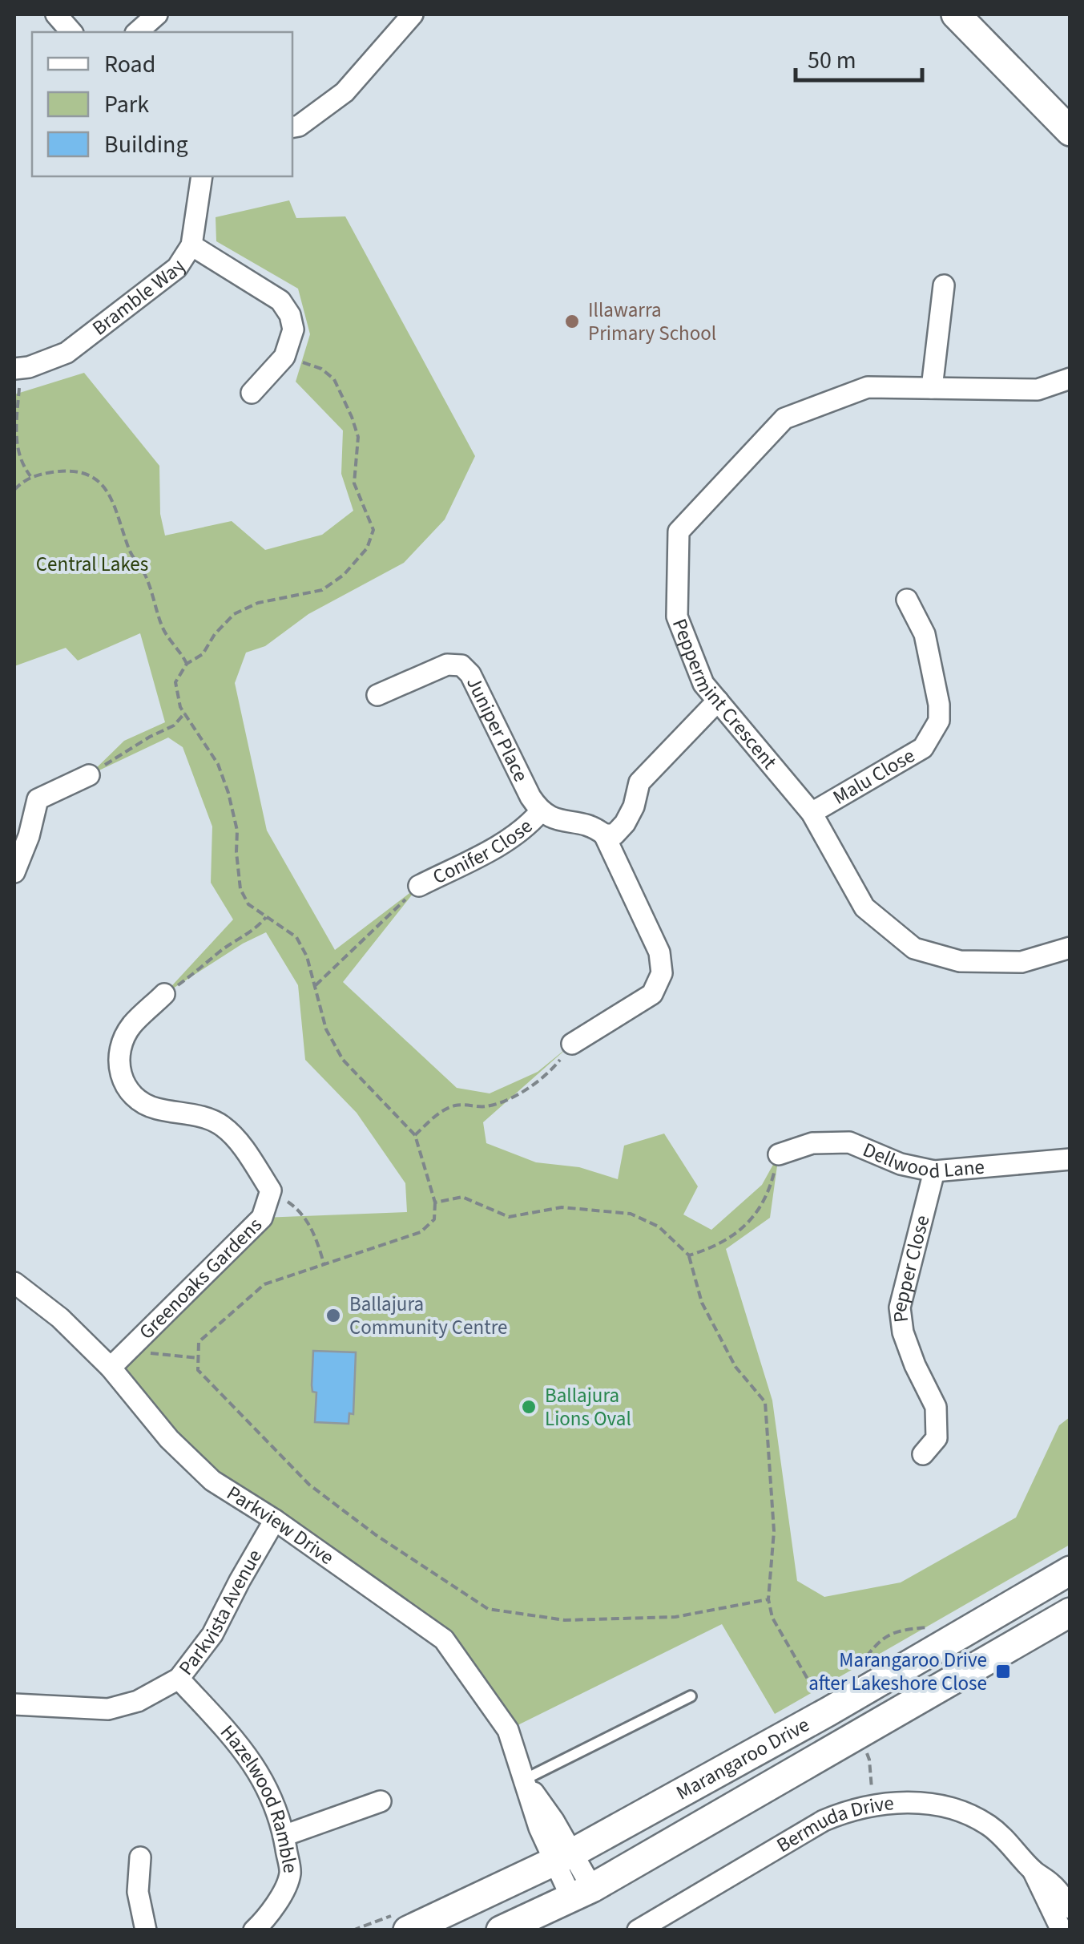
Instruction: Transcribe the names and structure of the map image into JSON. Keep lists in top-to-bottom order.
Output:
{
  "streets": {
    "main road": ["Marangaroo Drive"],
    "street": [
      "Bramble Way",
      "Peppermint Crescent",
      "Juniper Place",
      "Malu Close",
      "Conifer Close",
      "Dellwood Lane",
      "Pepper Close",
      "Greenoaks Gardens",
      "Parkview Drive",
      "Parkvista Avenue",
      "Hazelwood Ramble",
      "Bermuda Drive"
    ]
  },
  "crossings": [
    ["Peppermint Crescent", "Malu Close"],
    ["Juniper Place", "Conifer Close"],
    ["Dellwood Lane", "Pepper Close"],
    ["Greenoaks Gardens", "Parkview Drive"],
    ["Parkview Drive", "Parkvista Avenue"],
    ["Parkview Drive", "Marangaroo Drive"],
    ["Parkvista Avenue", "Hazelwood Ramble"]
  ],
  "parks": ["Central Lakes"],
  "places": {
    "other": ["Illawarra Primary School", "Ballajura Community Centre", "Ballajura Lions Oval"],
    "transit": ["Marangaroo Drive after Lakeshore Close"]
  },
  "legend": ["Road", "Park", "Building"],
  "scale_bar": "50 m"
}
